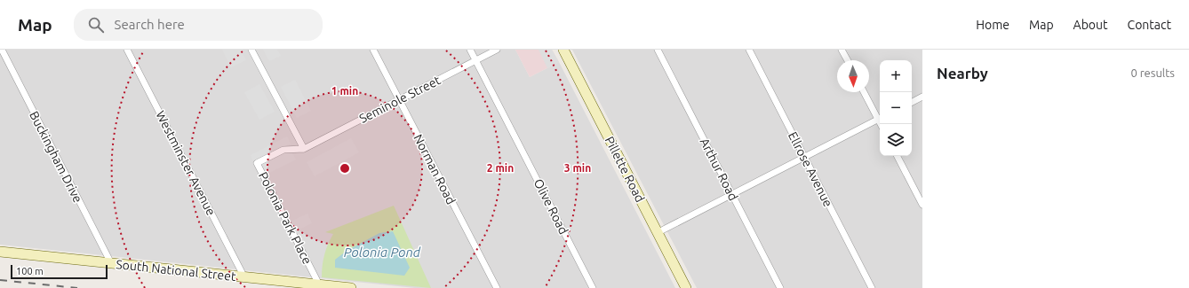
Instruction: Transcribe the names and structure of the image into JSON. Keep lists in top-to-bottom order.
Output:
{
  "streets": {
    "street": [
      "Seminole Street",
      "Buckingham Drive",
      "Westminster Avenue",
      "Norman Road",
      "Pillette Road",
      "Arthur Road",
      "Ellrose Avenue",
      "Olive Road",
      "Polonia Park Place",
      "South National Street"
    ]
  },
  "crossings": [
    ["Seminole Street", "Norman Road"],
    ["Seminole Street", "Olive Road"],
    ["Seminole Street", "Polonia Park Place"],
    ["Buckingham Drive", "South National Street"],
    ["Westminster Avenue", "South National Street"],
    ["Polonia Park Place", "South National Street"]
  ],
  "water": ["Polonia Pond"],
  "scale_bar": "100 m",
  "north": "bottom",
  "page": {
    "header": "Map",
    "search": "Search here",
    "nav": [
      "Home",
      "Map",
      "About",
      "Contact"
    ],
    "heading": ["Nearby", "0 results"],
    "map_buttons": ["+", "−"],
    "scale": "100 m"
  },
  "rings": ["1 min", "2 min", "3 min"]
}
